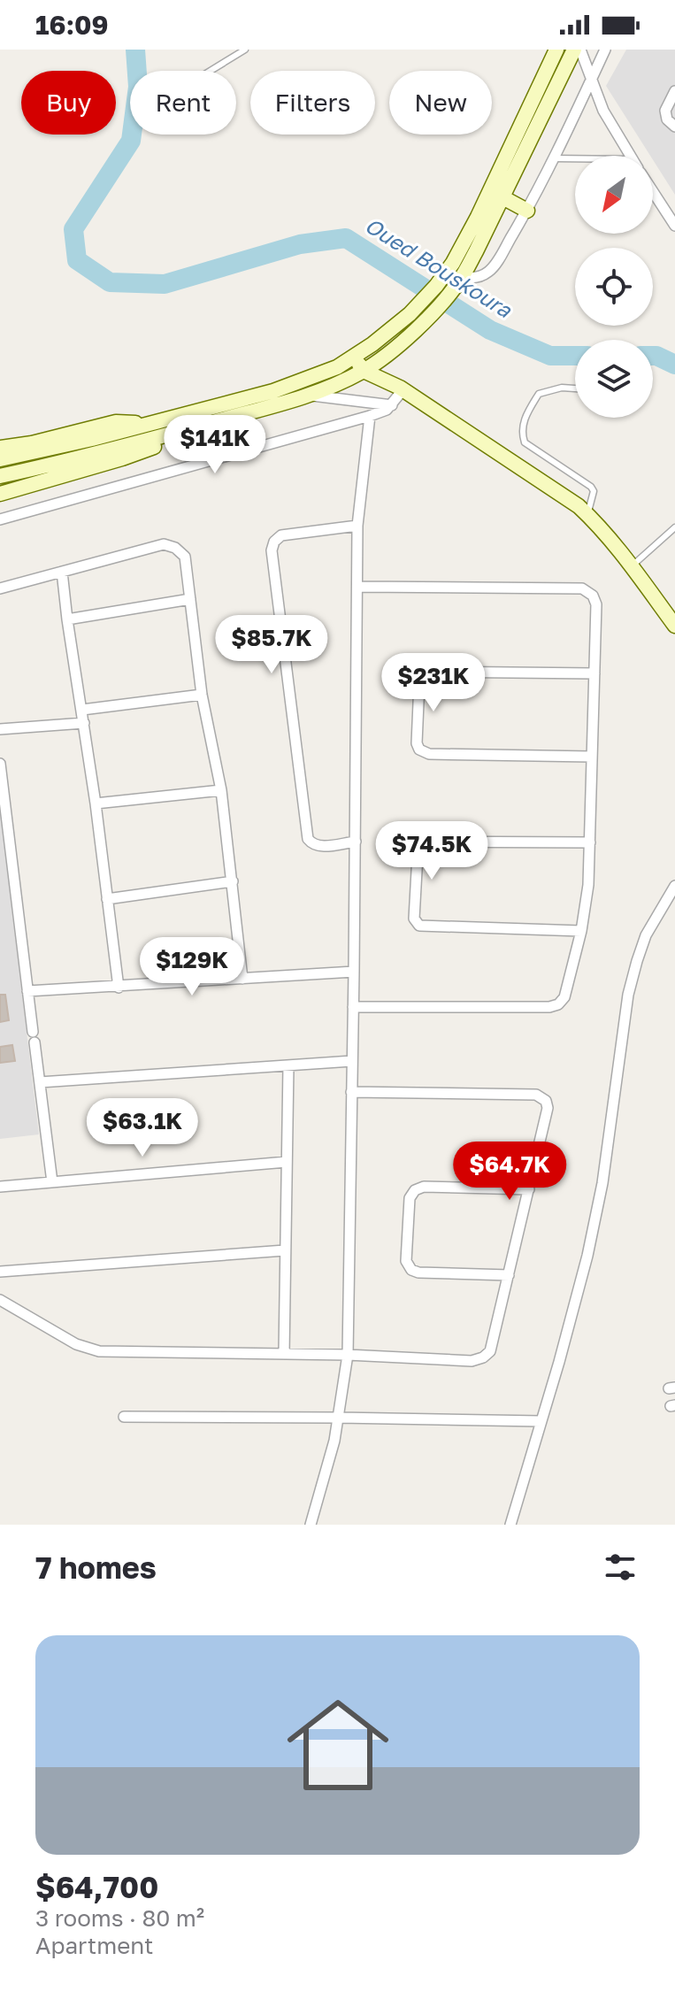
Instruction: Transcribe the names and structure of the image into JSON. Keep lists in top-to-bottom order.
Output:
{
  "water": ["Oued Bouskoura"],
  "north": "bottom left",
  "page": {
    "status": "16:09",
    "chip": [
      "Buy",
      "Rent",
      "Filters",
      "New"
    ],
    "price": [
      "$141K",
      "$85.7K",
      "$231K",
      "$74.5K",
      "$129K",
      "$63.1K",
      "$64.7K"
    ],
    "heading": "7 homes",
    "list": [
      {
        "name": "$64,700",
        "note": "3 rooms · 80 m² · Apartment"
      }
    ]
  }
}
